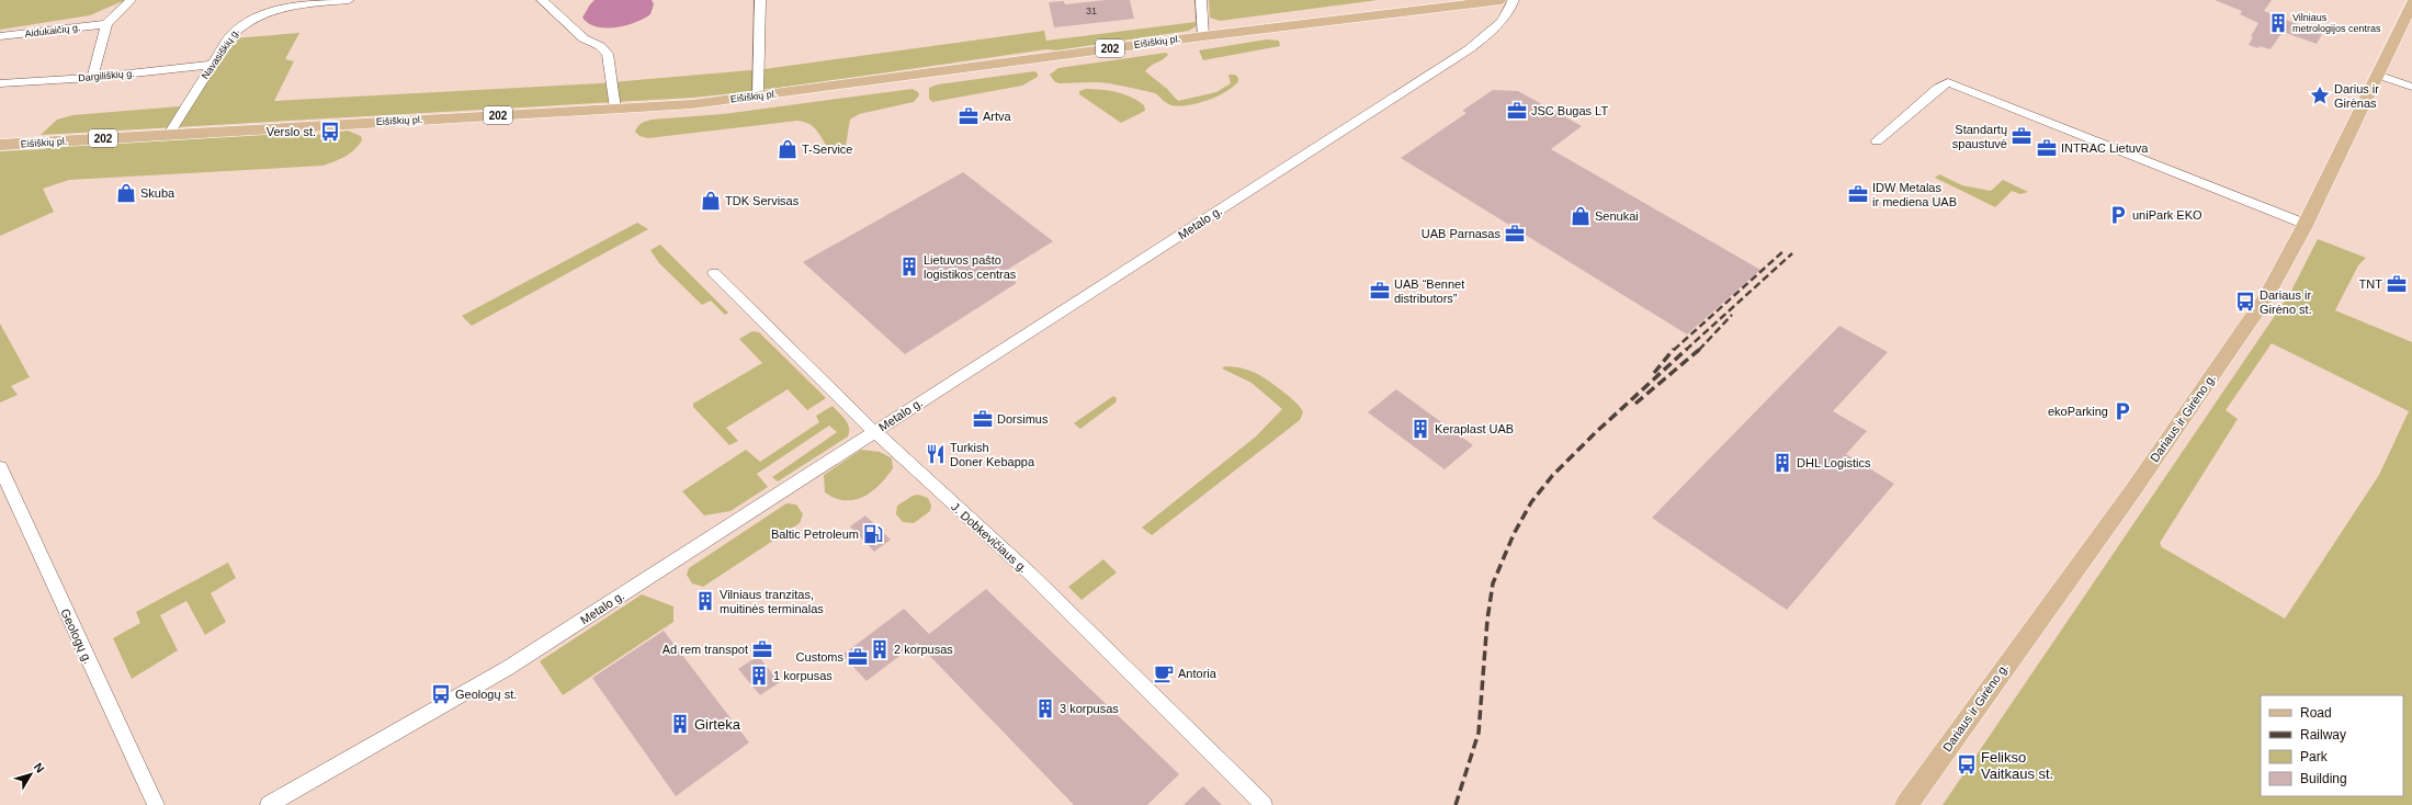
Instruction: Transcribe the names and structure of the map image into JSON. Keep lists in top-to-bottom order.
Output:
{
  "streets": {
    "main road": ["Eišiškių pl.", "202", "Dariaus ir Girėno g."],
    "street": [
      "Aidukaičių g.",
      "Navasiškių g.",
      "Dargiliškių g.",
      "Metalo g.",
      "J. Dobkevičiaus g.",
      "Geologų g."
    ]
  },
  "crossings": [
    ["Eišiškių pl.", "Navasiškių g."],
    ["Navasiškių g.", "Dargiliškių g."],
    ["Metalo g.", "J. Dobkevičiaus g."]
  ],
  "places": {
    "building": [
      "Vilniaus metrologijos centras",
      "Lietuvos pašto logistikos centras",
      "Keraplast UAB",
      "DHL Logistics",
      "Vilniaus tranzitas, muitinės terminalas",
      "2 korpusas",
      "1 korpusas",
      "3 korpusas",
      "Girteka"
    ],
    "place": ["Darius ir Girėnas"],
    "office": [
      "JSC Bugas LT",
      "Artva",
      "Standartų spaustuvė",
      "INTRAC Lietuva",
      "IDW Metalas ir mediena UAB",
      "UAB Parnasas",
      "TNT",
      "UAB “Bennet distributors”",
      "Dorsimus",
      "Ad rem transpot",
      "Customs"
    ],
    "bus stop": [
      "Verslo st.",
      "Dariaus ir Girėno st.",
      "Geologų st.",
      "Felikso Vaitkaus st."
    ],
    "shop": [
      "T-Service",
      "Skuba",
      "TDK Servisas",
      "Senukai"
    ],
    "parking": ["uniPark EKO", "ekoParking"],
    "restaurant": ["Turkish Doner Kebappa"],
    "fuel station": ["Baltic Petroleum"],
    "cafe": ["Antoria"]
  },
  "house_numbers": ["31"],
  "legend": [
    "Road",
    "Railway",
    "Park",
    "Building"
  ],
  "north": "top right"
}
